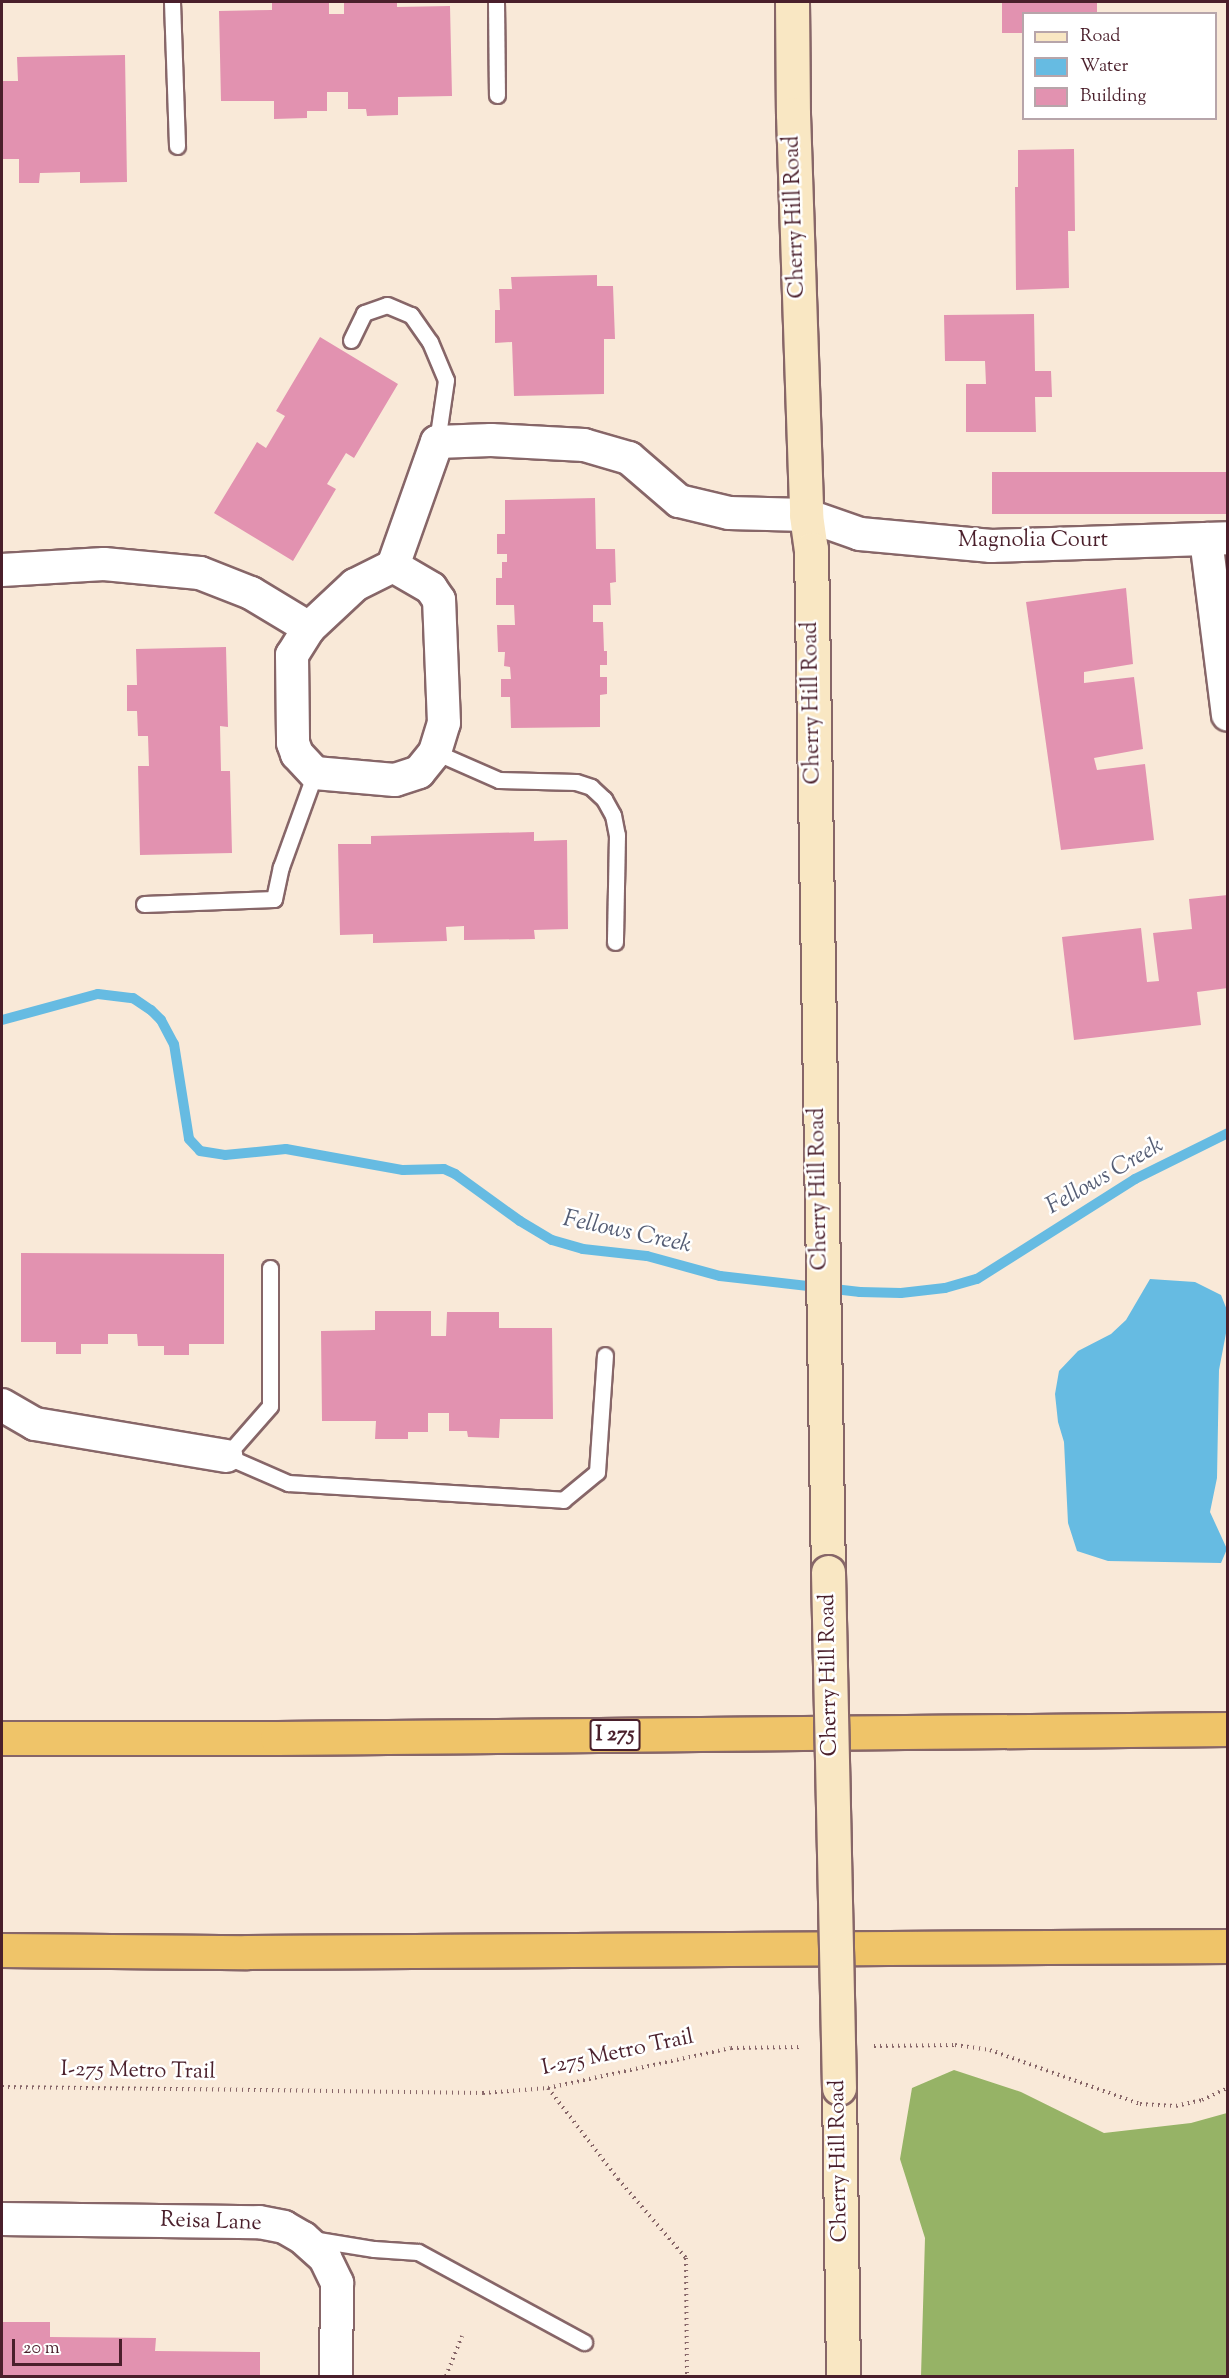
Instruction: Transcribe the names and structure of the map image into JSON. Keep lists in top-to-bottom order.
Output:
{
  "streets": {
    "highway": ["I 275"],
    "main road": ["Cherry Hill Road"],
    "street": ["Magnolia Court", "Reisa Lane"],
    "path": ["I-275 Metro Trail"]
  },
  "crossings": [
    ["Cherry Hill Road", "Magnolia Court"]
  ],
  "water": ["Fellows Creek"],
  "legend": ["Road", "Water", "Building"],
  "scale_bar": "20 m"
}
